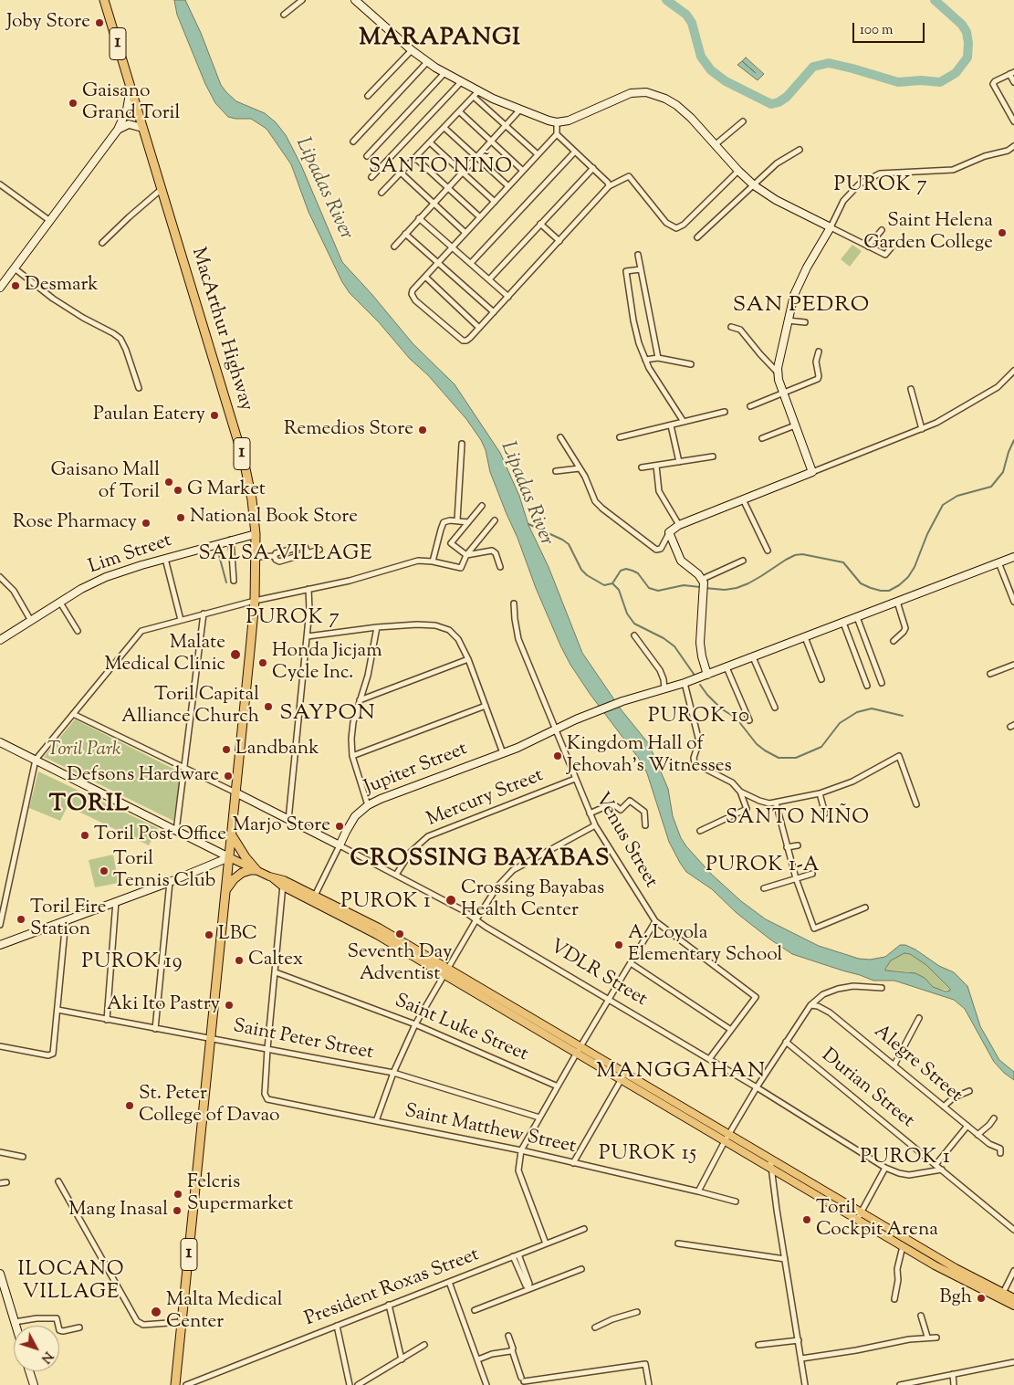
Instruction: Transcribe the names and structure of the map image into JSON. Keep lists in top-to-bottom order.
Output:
{
  "streets": {
    "highway": ["1", "MacArthur Highway"],
    "street": [
      "Lim Street",
      "Jupiter Street",
      "Mercury Street",
      "Venus Street",
      "VDLR Street",
      "Saint Luke Street",
      "Saint Peter Street",
      "Alegre Street",
      "Durian Street",
      "Saint Matthew Street",
      "President Roxas Street"
    ]
  },
  "crossings": [
    ["MacArthur Highway", "Lim Street"],
    ["MacArthur Highway", "VDLR Street"],
    ["MacArthur Highway", "Saint Peter Street"],
    ["Jupiter Street", "Venus Street"],
    ["Jupiter Street", "VDLR Street"],
    ["Mercury Street", "Venus Street"],
    ["Mercury Street", "VDLR Street"],
    ["VDLR Street", "Durian Street"],
    ["Saint Peter Street", "Saint Matthew Street"]
  ],
  "districts": [
    "MARAPANGI",
    "SANTO NIÑO",
    "PUROK 7",
    "SAN PEDRO",
    "SALSA VILLAGE",
    "PUROK 7",
    "SAYPON",
    "PUROK 10",
    "TORIL",
    "SANTO NIÑO",
    "CROSSING BAYABAS",
    "PUROK 1-A",
    "PUROK 1",
    "PUROK 19",
    "MANGGAHAN",
    "PUROK 15",
    "PUROK 1",
    "ILOCANO VILLAGE"
  ],
  "water": ["Lipadas River"],
  "parks": ["Toril Park"],
  "places": [
    "Joby Store",
    "Gaisano Grand Toril",
    "Saint Helena Garden College",
    "Desmark",
    "Paulan Eatery",
    "Remedios Store",
    "Gaisano Mall of Toril",
    "G Market",
    "National Book Store",
    "Rose Pharmacy",
    "Malate Medical Clinic",
    "Honda Jicjam Cycle Inc.",
    "Toril Capital Alliance Church",
    "Landbank",
    "Kingdom Hall of Jehovah's Witnesses",
    "Defsons Hardware",
    "Marjo Store",
    "Toril Post Office",
    "Toril Tennis Club",
    "Crossing Bayabas Health Center",
    "Toril Fire Station",
    "Seventh Day Adventist",
    "LBC",
    "A. Loyola Elementary School",
    "Caltex",
    "Aki Ito Pastry",
    "St. Peter College of Davao",
    "Felcris Supermarket",
    "Mang Inasal",
    "Toril Cockpit Arena",
    "Bgh",
    "Malta Medical Center"
  ],
  "scale_bar": "100 m",
  "north": "bottom right"
}
